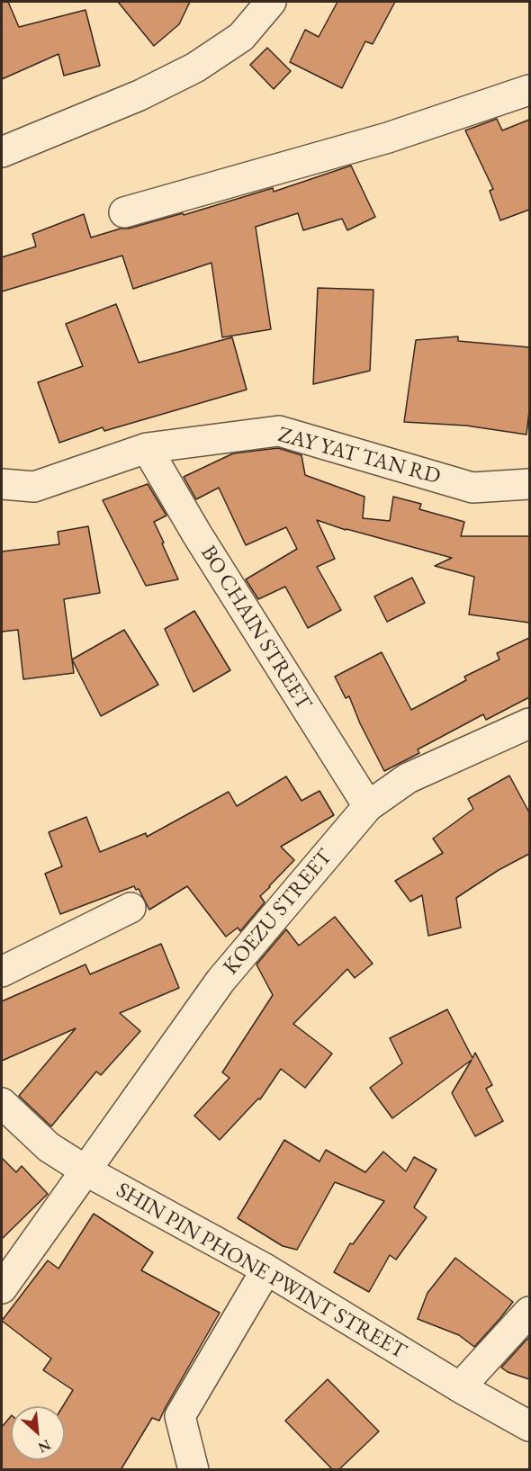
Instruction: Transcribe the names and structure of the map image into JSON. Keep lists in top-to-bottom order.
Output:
{
  "streets": {
    "street": [
      "ZAY YAT TAN RD",
      "BO CHAIN STREET",
      "KOEZU STREET",
      "SHIN PIN PHONE PWINT STREET"
    ]
  },
  "crossings": [
    ["ZAY YAT TAN RD", "BO CHAIN STREET"],
    ["BO CHAIN STREET", "KOEZU STREET"],
    ["KOEZU STREET", "SHIN PIN PHONE PWINT STREET"]
  ],
  "north": "bottom right"
}
